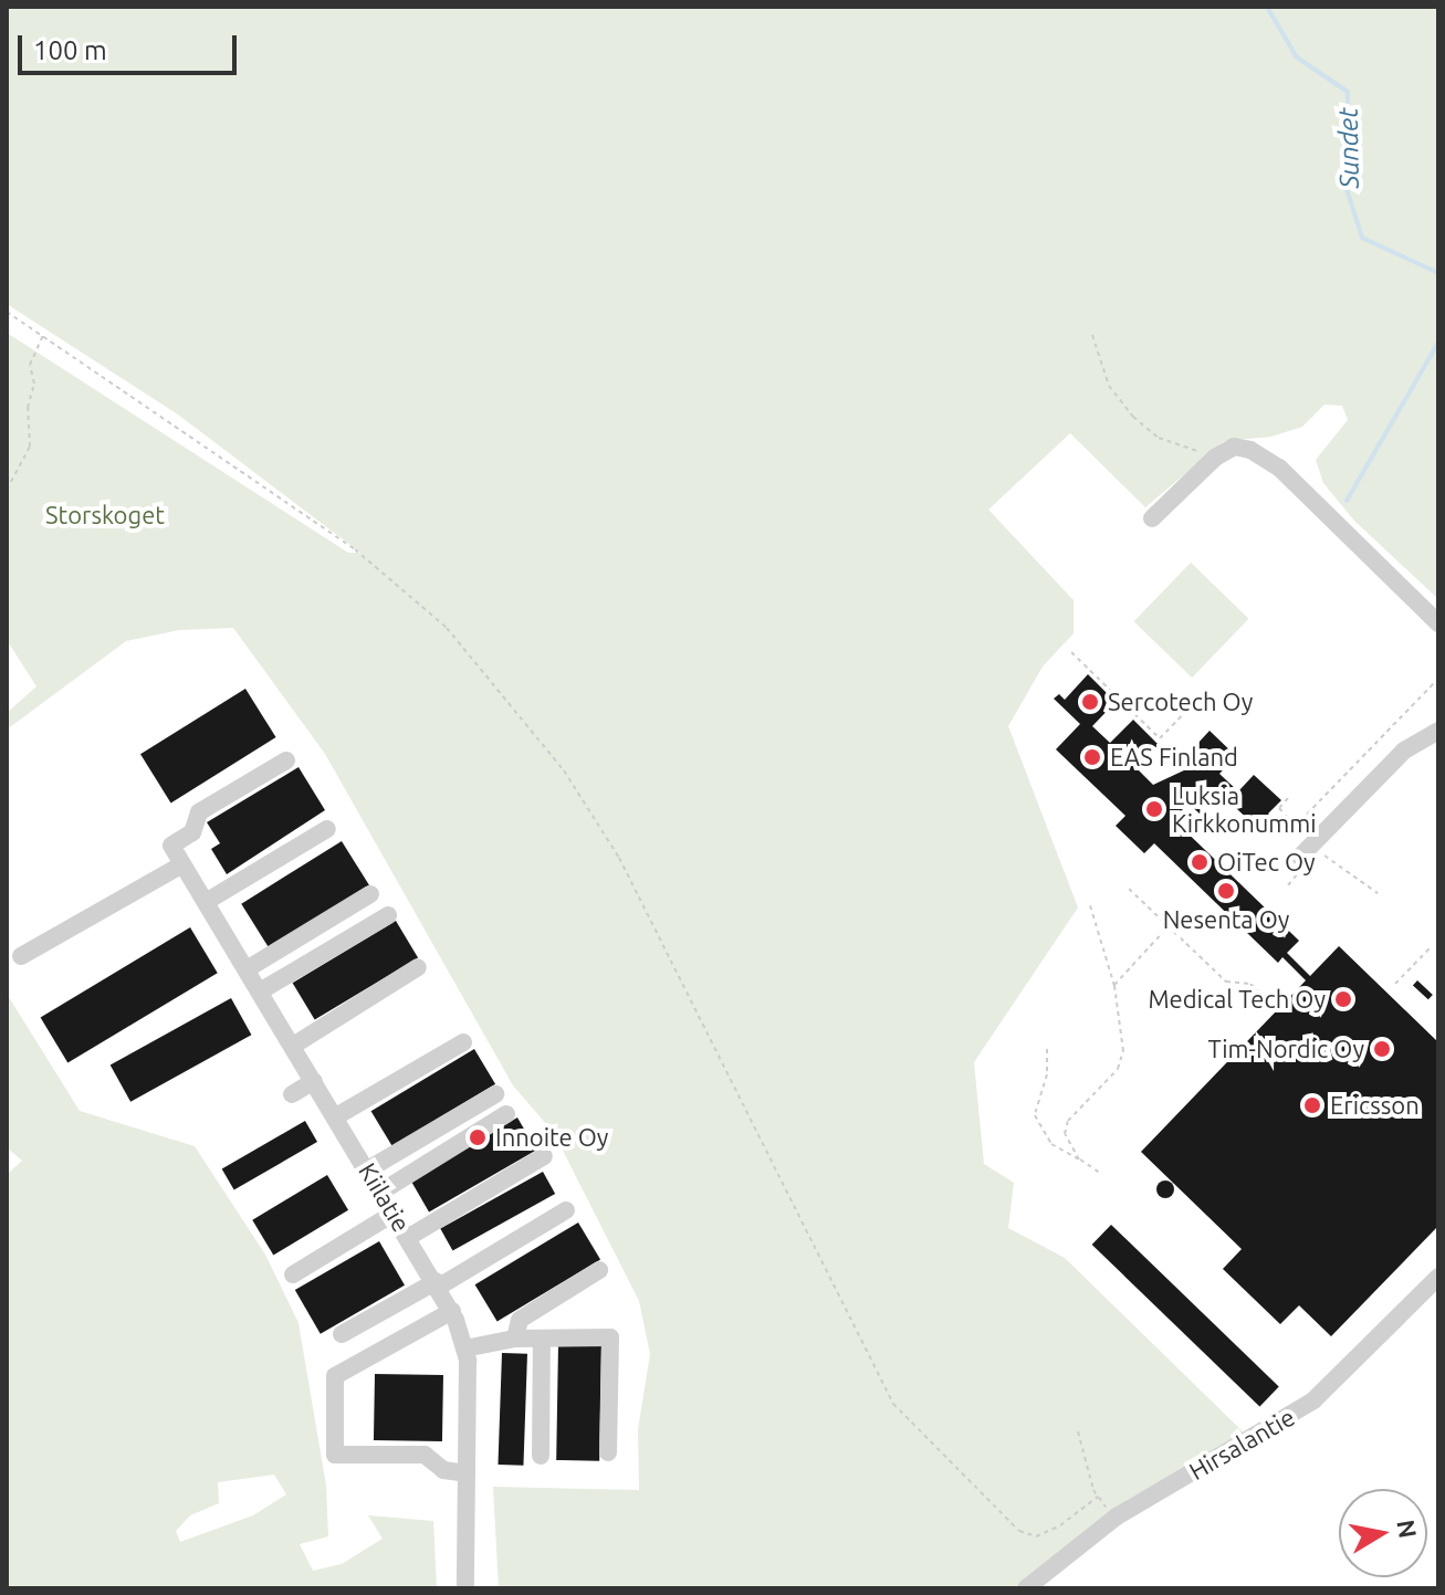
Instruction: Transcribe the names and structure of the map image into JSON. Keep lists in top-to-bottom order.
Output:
{
  "streets": {
    "street": ["Kiilatie", "Hirsalantie"]
  },
  "water": ["Sundet"],
  "parks": ["Storskoget"],
  "places": [
    "Sercotech Oy",
    "EAS Finland",
    "Luksia Kirkkonummi",
    "OiTec Oy",
    "Nesenta Oy",
    "Medical Tech Oy",
    "Tim-Nordic Oy",
    "Ericsson",
    "Innoite Oy"
  ],
  "scale_bar": "100 m",
  "north": "right"
}
